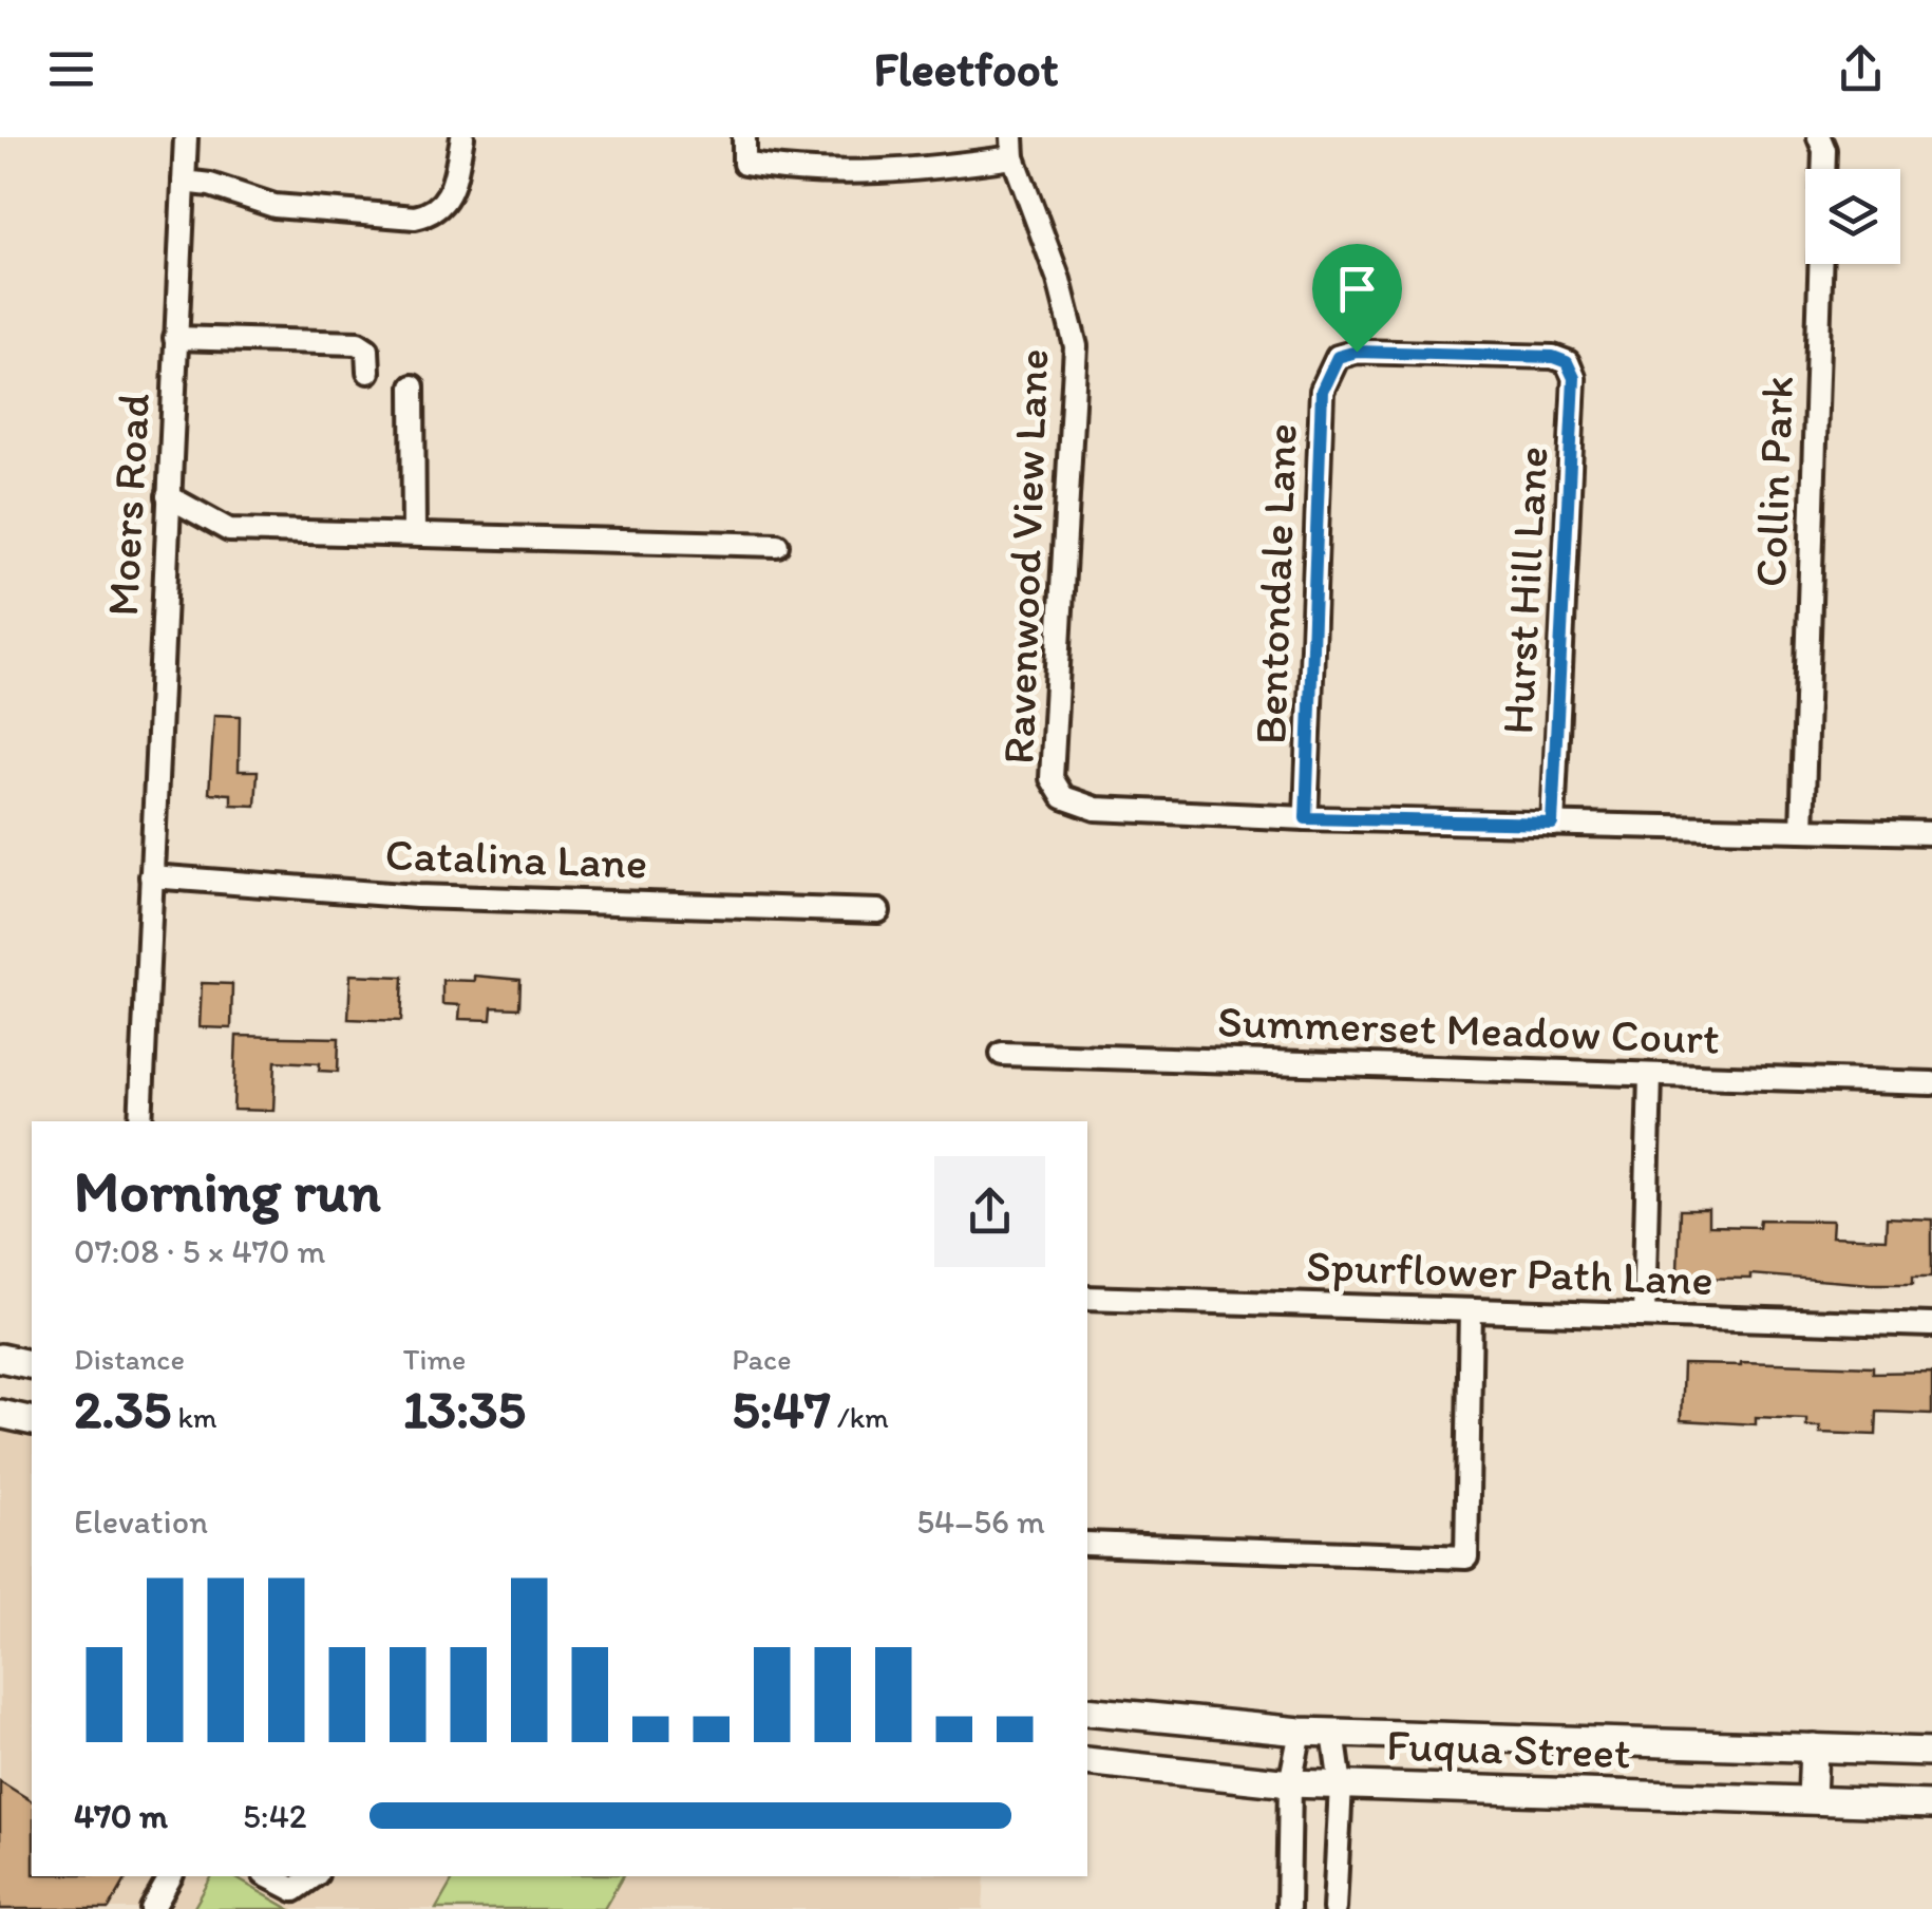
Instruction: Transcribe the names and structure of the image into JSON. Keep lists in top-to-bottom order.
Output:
{
  "streets": {
    "main road": ["Fuqua Street"],
    "street": [
      "Collin Park",
      "Moers Road",
      "Ravenwood View Lane",
      "Bentondale Lane",
      "Hurst Hill Lane",
      "Catalina Lane",
      "Summerset Meadow Court",
      "Spurflower Path Lane"
    ]
  },
  "crossings": [
    ["Moers Road", "Catalina Lane"],
    ["Ravenwood View Lane", "Bentondale Lane"],
    ["Bentondale Lane", "Hurst Hill Lane"]
  ],
  "page": {
    "header": "Fleetfoot",
    "heading": ["Morning run", "07:08 · 5 × 470 m"],
    "stats": [
      ["Distance", "2.35 km"],
      ["Time", "13:35"],
      ["Pace", "5:47 /km"]
    ],
    "chart": ["Elevation", "54–56 m"],
    "list": [
      {
        "name": "470 m",
        "note": "5:42"
      }
    ]
  }
}
